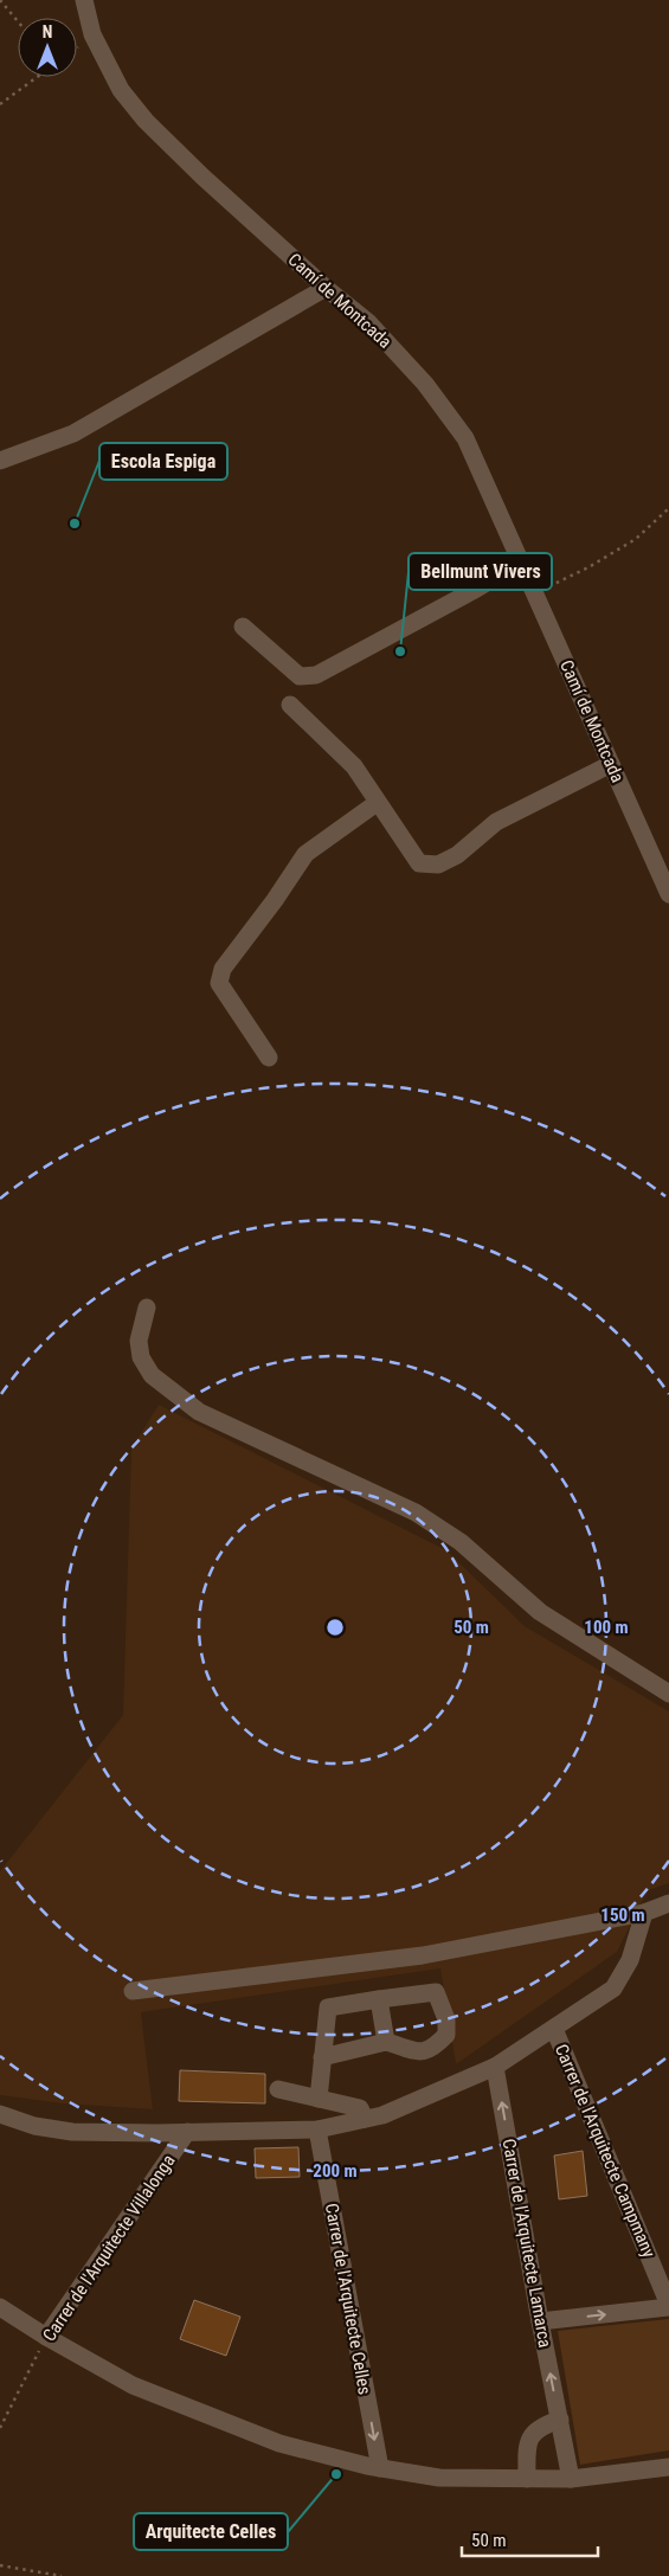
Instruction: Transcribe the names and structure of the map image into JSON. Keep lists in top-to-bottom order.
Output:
{
  "streets": {
    "street": [
      "Camí de Montcada",
      "Carrer de l'Arquitecte Campmany",
      "Carrer de l'Arquitecte Lamarca",
      "Carrer de l'Arquitecte Villalonga",
      "Carrer de l'Arquitecte Celles"
    ]
  },
  "one_way": ["Carrer de l'Arquitecte Lamarca", "Carrer de l'Arquitecte Celles"],
  "places": ["Escola Espiga", "Bellmunt Vivers", "Arquitecte Celles"],
  "scale_bar": "50 m",
  "north": "top",
  "rings": [
    "50 m",
    "100 m",
    "150 m",
    "200 m"
  ]
}
